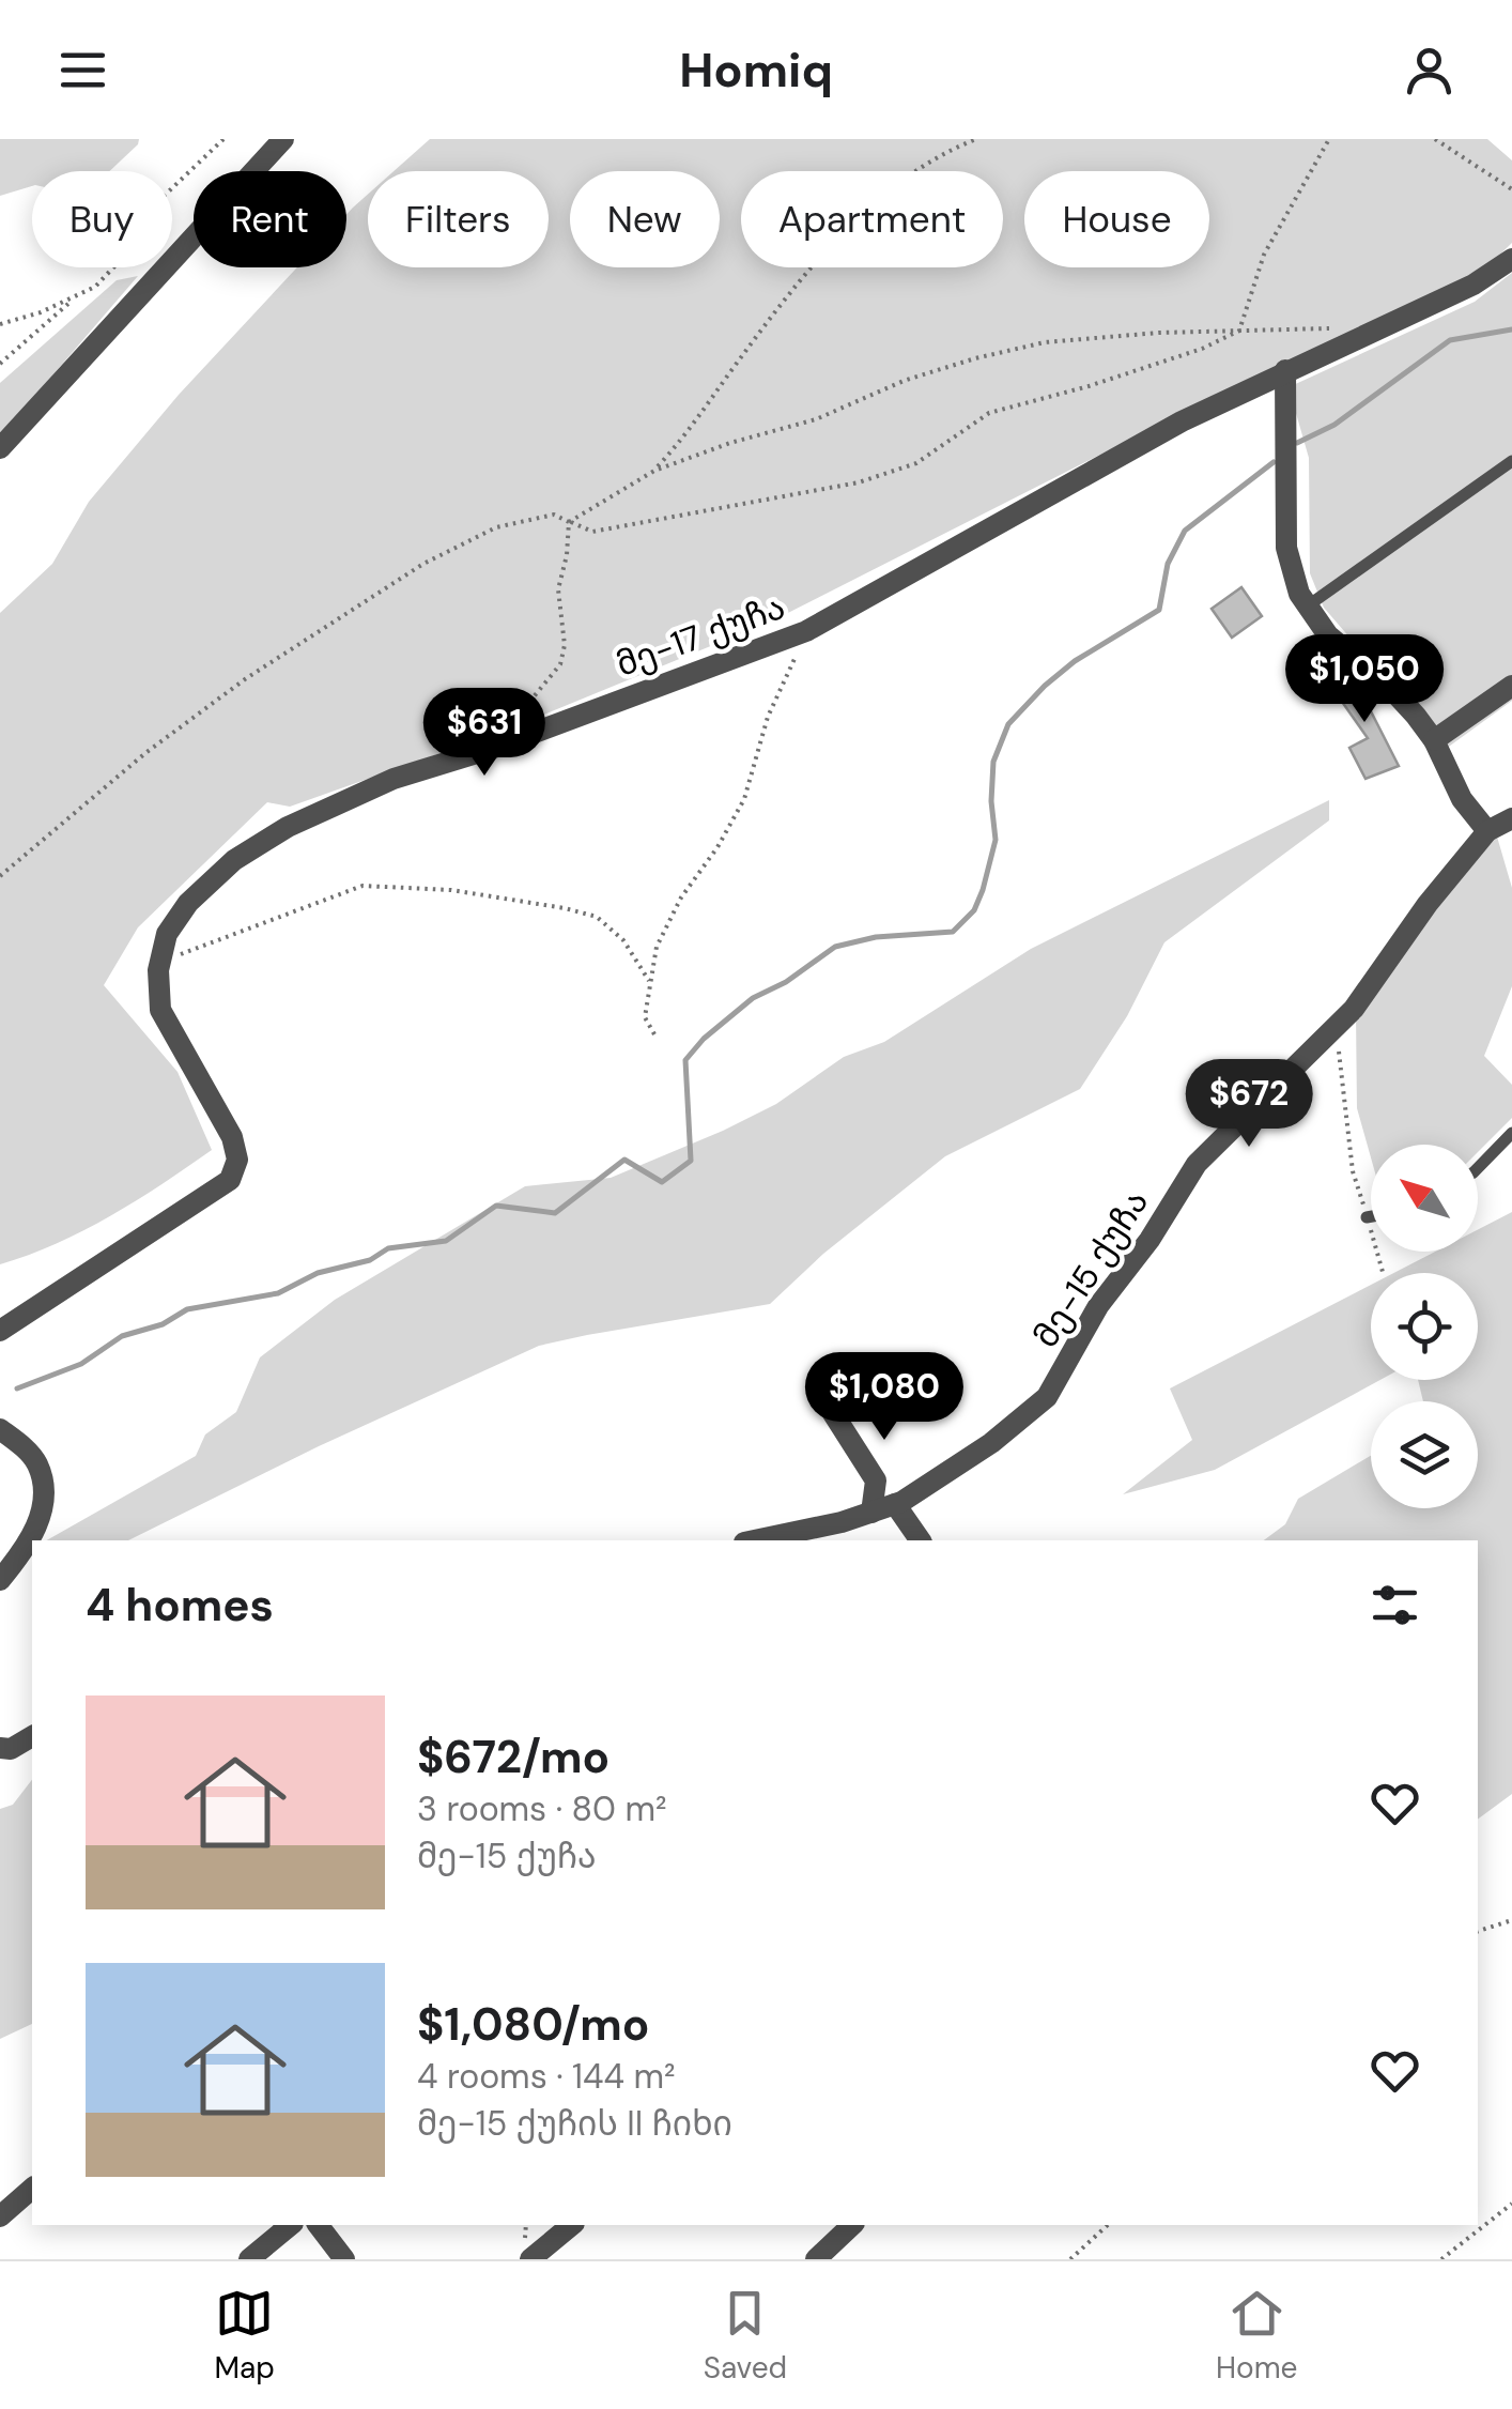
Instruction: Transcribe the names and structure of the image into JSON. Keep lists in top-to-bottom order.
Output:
{
  "streets": {
    "street": ["მე-17 ქუჩა", "მე-15 ქუჩა"]
  },
  "north": "top left",
  "page": {
    "header": "Homiq",
    "chip": [
      "Buy",
      "Rent",
      "Filters",
      "New",
      "Apartment",
      "House"
    ],
    "price": [
      "$1,050",
      "$631",
      "$672",
      "$1,080"
    ],
    "heading": "4 homes",
    "list": [
      {
        "name": "$672/mo",
        "note": "3 rooms · 80 m² · მე-15 ქუჩა"
      },
      {
        "name": "$1,080/mo",
        "note": "4 rooms · 144 m² · მე-15 ქუჩის II ჩიხი"
      }
    ],
    "tabs": ["Map", "Saved", "Home"]
  }
}
